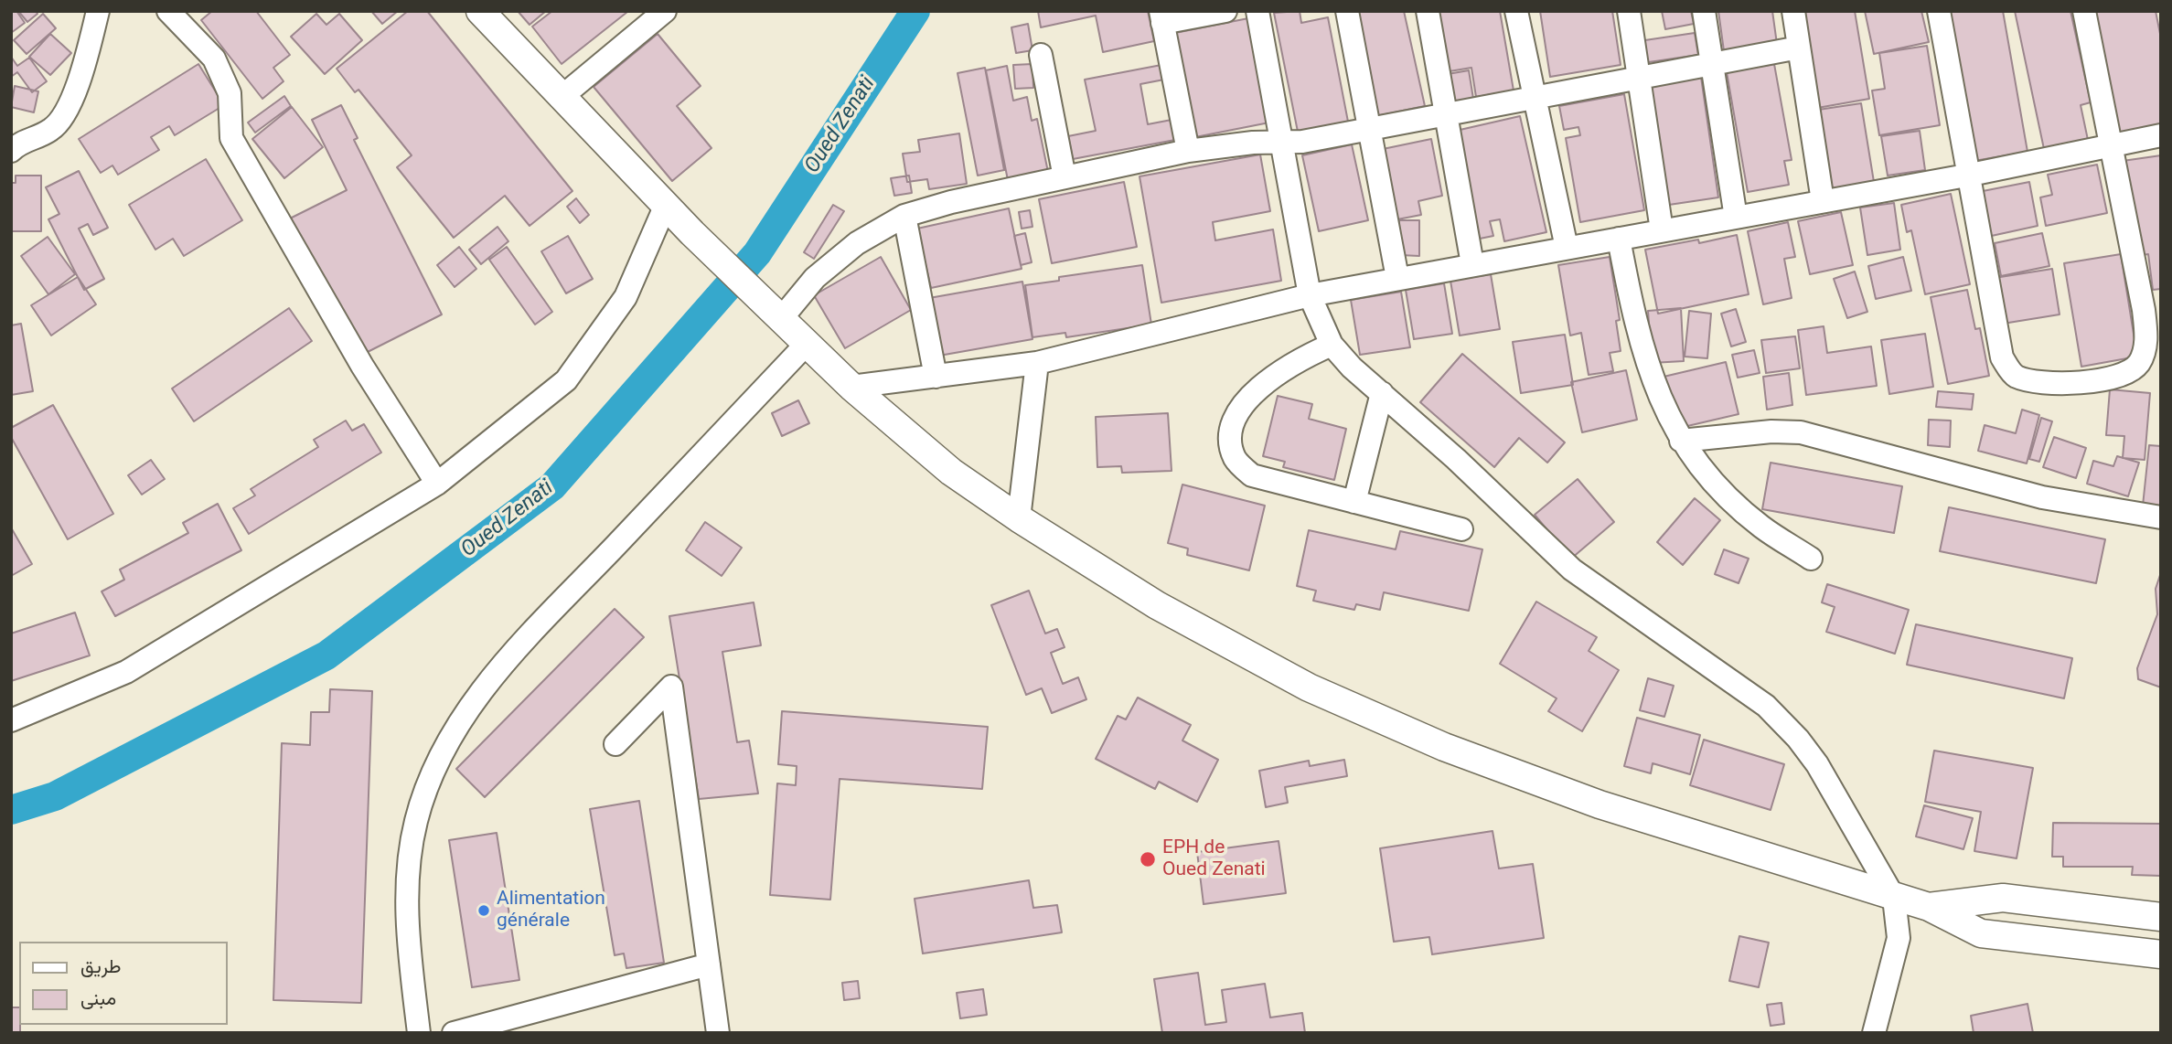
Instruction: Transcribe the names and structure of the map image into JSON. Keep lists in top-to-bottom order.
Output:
{
  "water": ["Oued Zenati"],
  "places": ["EPH de Oued Zenati", "Alimentation générale"],
  "legend": ["طريق", "مبنى"]
}
